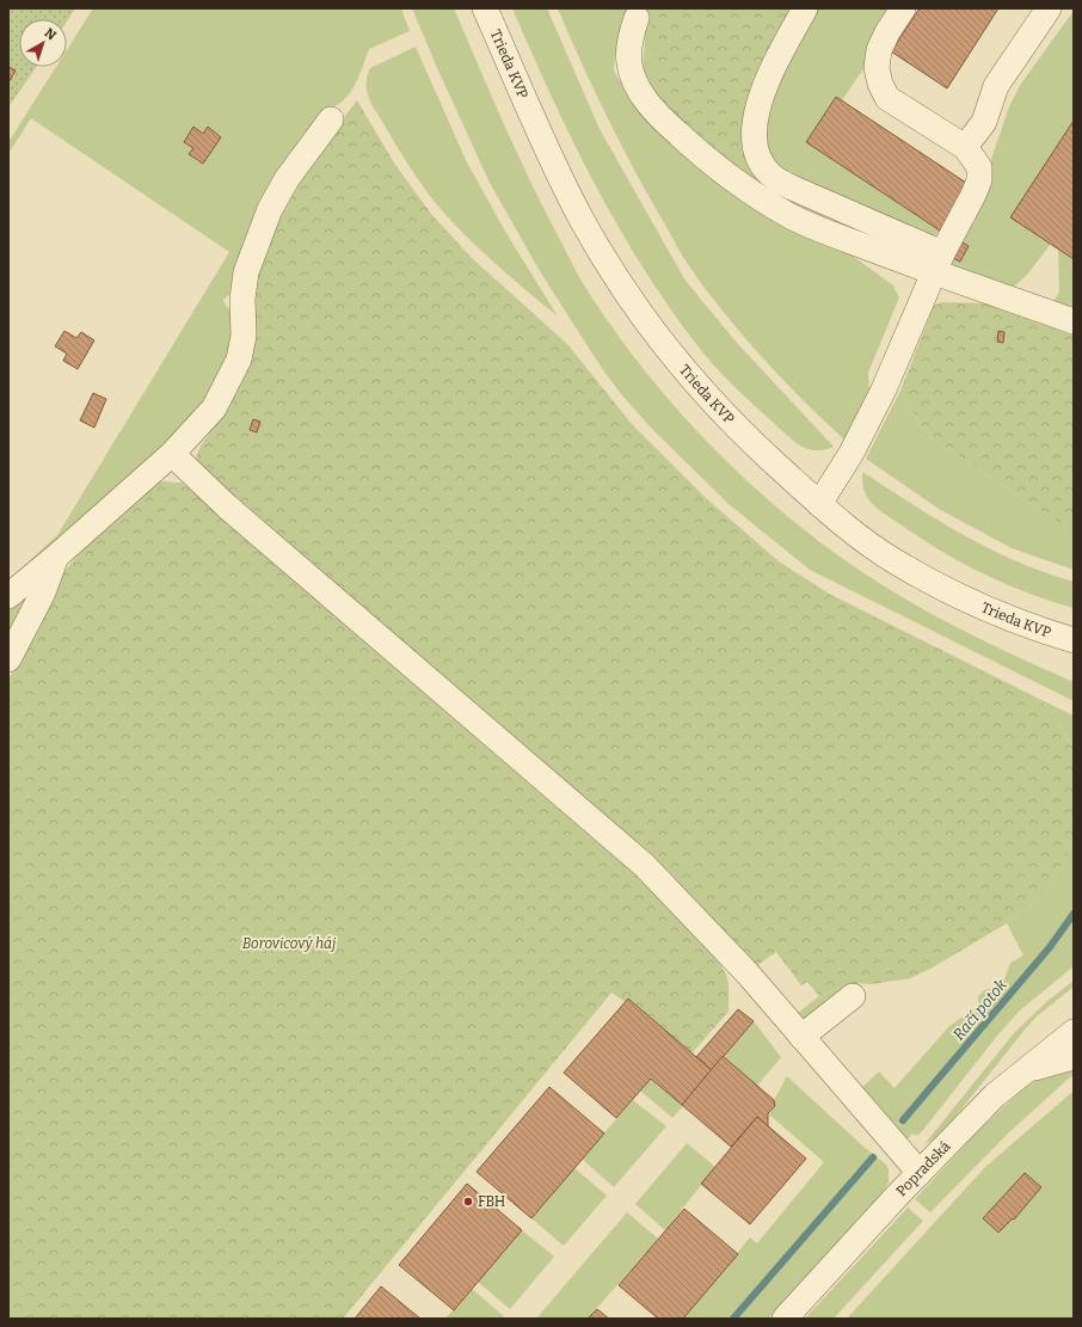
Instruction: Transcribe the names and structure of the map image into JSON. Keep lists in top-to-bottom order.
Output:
{
  "streets": {
    "street": ["Trieda KVP", "Popradská"]
  },
  "water": ["Račí potok"],
  "parks": ["Borovicový háj"],
  "places": ["FBH"],
  "north": "top right"
}
